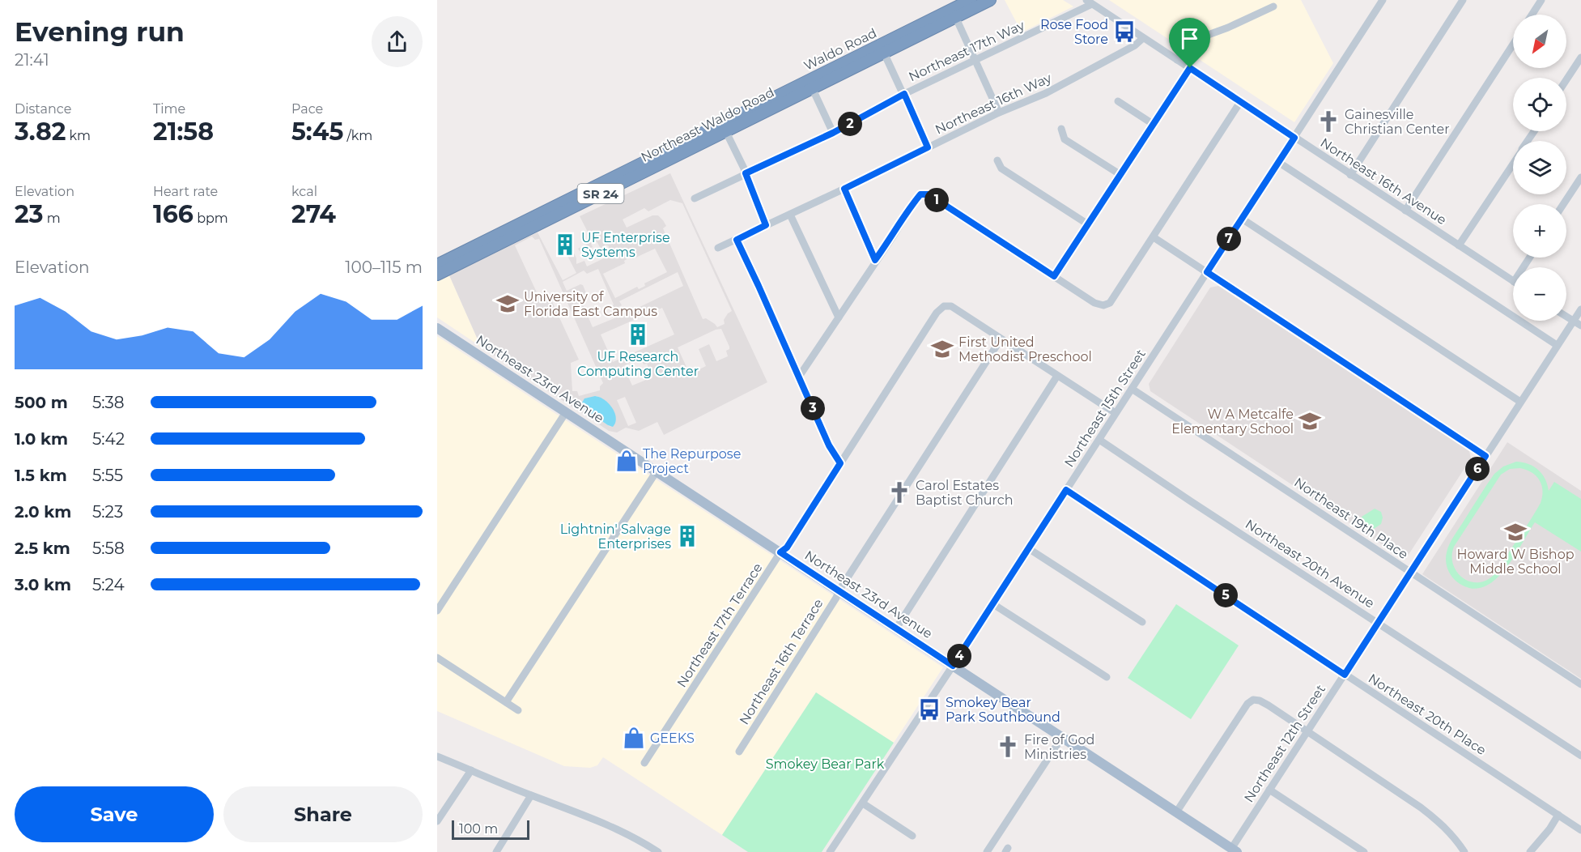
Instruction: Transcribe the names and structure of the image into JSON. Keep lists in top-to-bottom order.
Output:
{
  "streets": {
    "highway": ["Waldo Road", "Northeast Waldo Road", "SR 24"],
    "main road": ["Northeast 23rd Avenue"],
    "street": [
      "Northeast 17th Way",
      "Northeast 16th Way",
      "Northeast 16th Avenue",
      "Northeast 15th Street",
      "Northeast 19th Place",
      "Northeast 20th Avenue",
      "Northeast 17th Terrace",
      "Northeast 16th Terrace",
      "Northeast 20th Place",
      "Northeast 12th Street"
    ]
  },
  "crossings": [
    ["Waldo Road", "Northeast Waldo Road"],
    ["Waldo Road", "SR 24"],
    ["Northeast 17th Way", "Northeast 16th Avenue"],
    ["Northeast 16th Way", "Northeast 16th Avenue"],
    ["Northeast 16th Avenue", "Northeast 15th Street"],
    ["Northeast 23rd Avenue", "Northeast 15th Street"],
    ["Northeast 23rd Avenue", "Northeast 17th Terrace"],
    ["Northeast 23rd Avenue", "Northeast 16th Terrace"],
    ["Northeast 23rd Avenue", "Northeast 12th Street"],
    ["Northeast 15th Street", "Northeast 19th Place"],
    ["Northeast 15th Street", "Northeast 20th Avenue"],
    ["Northeast 15th Street", "Northeast 20th Place"],
    ["Northeast 19th Place", "Northeast 12th Street"],
    ["Northeast 20th Avenue", "Northeast 12th Street"],
    ["Northeast 17th Terrace", "Northeast 16th Terrace"],
    ["Northeast 20th Place", "Northeast 12th Street"]
  ],
  "parks": ["Smokey Bear Park"],
  "places": {
    "bus stop": ["Rose Food Store", "Smokey Bear Park Southbound"],
    "church": ["Gainesville Christian Center", "Carol Estates Baptist Church", "Fire of God Ministries"],
    "building": ["UF Enterprise Systems", "UF Research Computing Center", "Lightnin' Salvage Enterprises"],
    "school or university": [
      "University of Florida East Campus",
      "First United Methodist Preschool",
      "W A Metcalfe Elementary School",
      "Howard W Bishop Middle School"
    ],
    "shop": ["The Repurpose Project", "GEEKS"]
  },
  "scale_bar": "100 m",
  "north": "bottom left",
  "page": {
    "heading": ["Evening run", "21:41"],
    "map_buttons": ["+", "−"],
    "stats": [
      ["Distance", "3.82 km"],
      ["Time", "21:58"],
      ["Pace", "5:45 /km"],
      ["Elevation", "23 m"],
      ["Heart rate", "166 bpm"],
      ["kcal", "274"]
    ],
    "pins": [
      "2",
      "1",
      "7",
      "3",
      "6",
      "5",
      "4"
    ],
    "chart": ["Elevation", "100–115 m"],
    "list": [
      {
        "name": "500 m",
        "note": "5:38"
      },
      {
        "name": "1.0 km",
        "note": "5:42"
      },
      {
        "name": "1.5 km",
        "note": "5:55"
      },
      {
        "name": "2.0 km",
        "note": "5:23"
      },
      {
        "name": "2.5 km",
        "note": "5:58"
      },
      {
        "name": "3.0 km",
        "note": "5:24"
      }
    ],
    "buttons": ["Save", "Share"],
    "scale": "100 m"
  }
}
